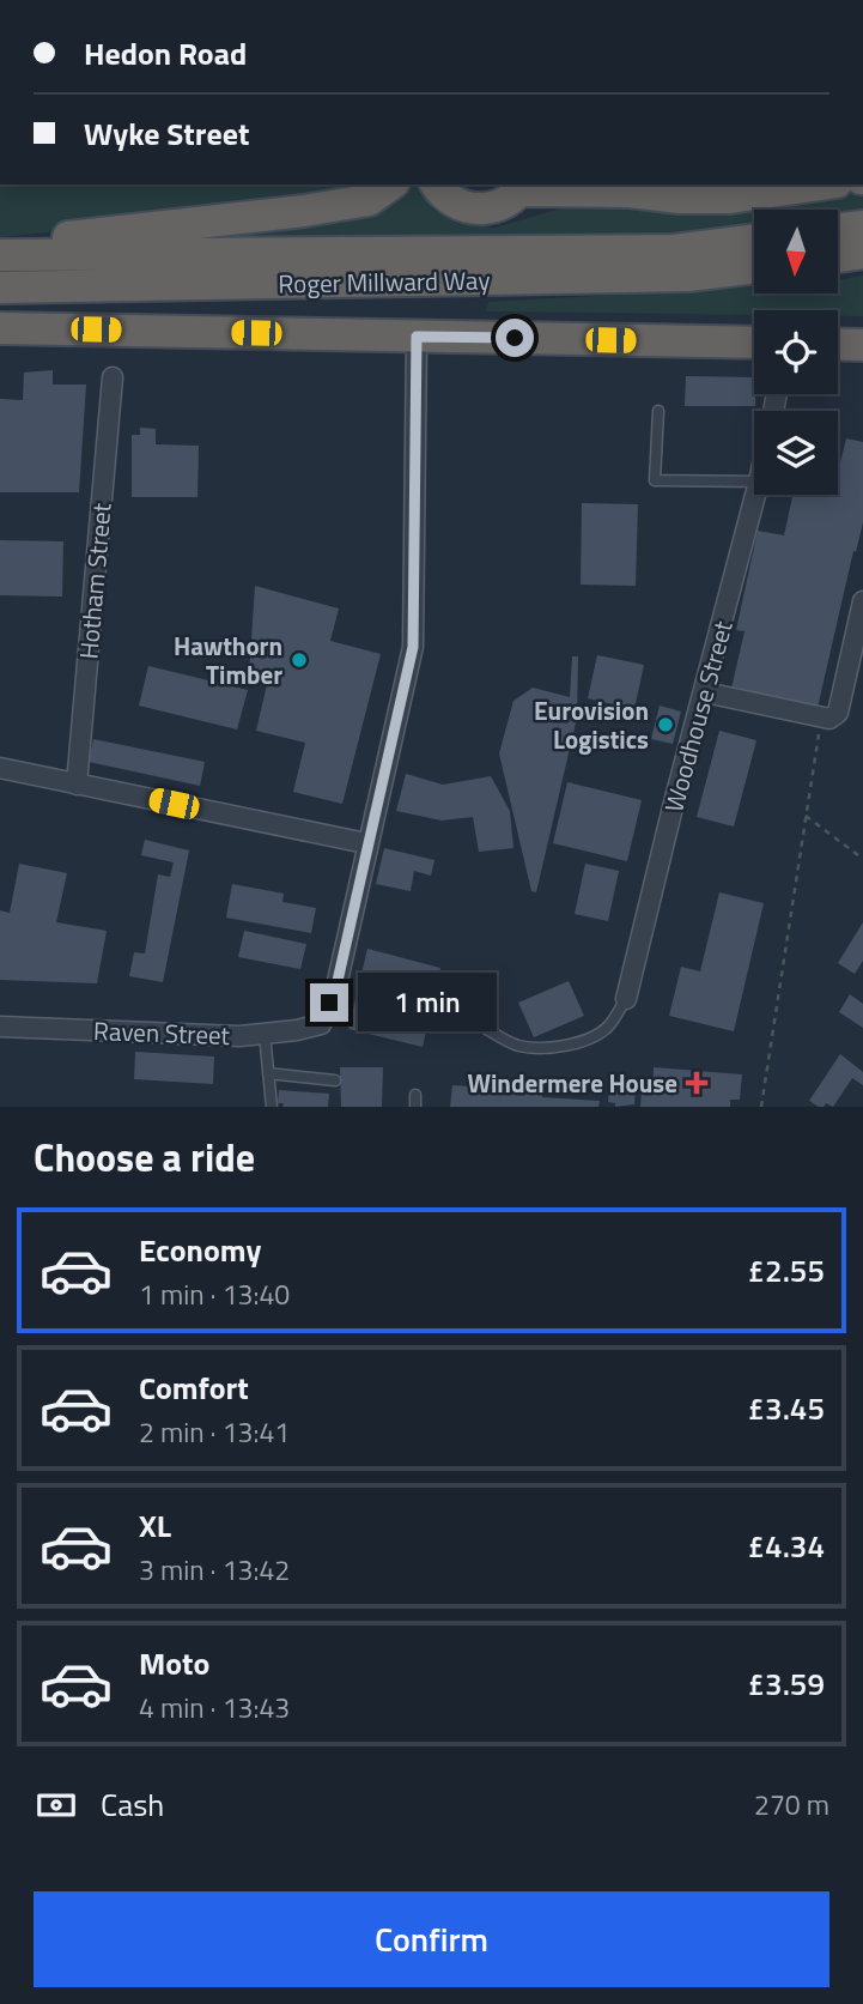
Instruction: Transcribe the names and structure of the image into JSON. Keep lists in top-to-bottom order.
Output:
{
  "streets": {
    "highway": ["Roger Millward Way"],
    "street": ["Hotham Street", "Woodhouse Street", "Raven Street"]
  },
  "places": {
    "other": ["Hawthorn Timber", "Eurovision Logistics"],
    "health": ["Windermere House"]
  },
  "north": "bottom",
  "page": {
    "banner": ["Hedon Road", "Wyke Street"],
    "bubble": "1 min",
    "heading": "Choose a ride",
    "list": [
      {
        "name": "Economy",
        "note": "1 min · 13:40",
        "value": "£2.55"
      },
      {
        "name": "Comfort",
        "note": "2 min · 13:41",
        "value": "£3.45"
      },
      {
        "name": "XL",
        "note": "3 min · 13:42",
        "value": "£4.34"
      },
      {
        "name": "Moto",
        "note": "4 min · 13:43",
        "value": "£3.59"
      }
    ],
    "pay": ["Cash", "270 m"],
    "buttons": "Confirm"
  }
}
